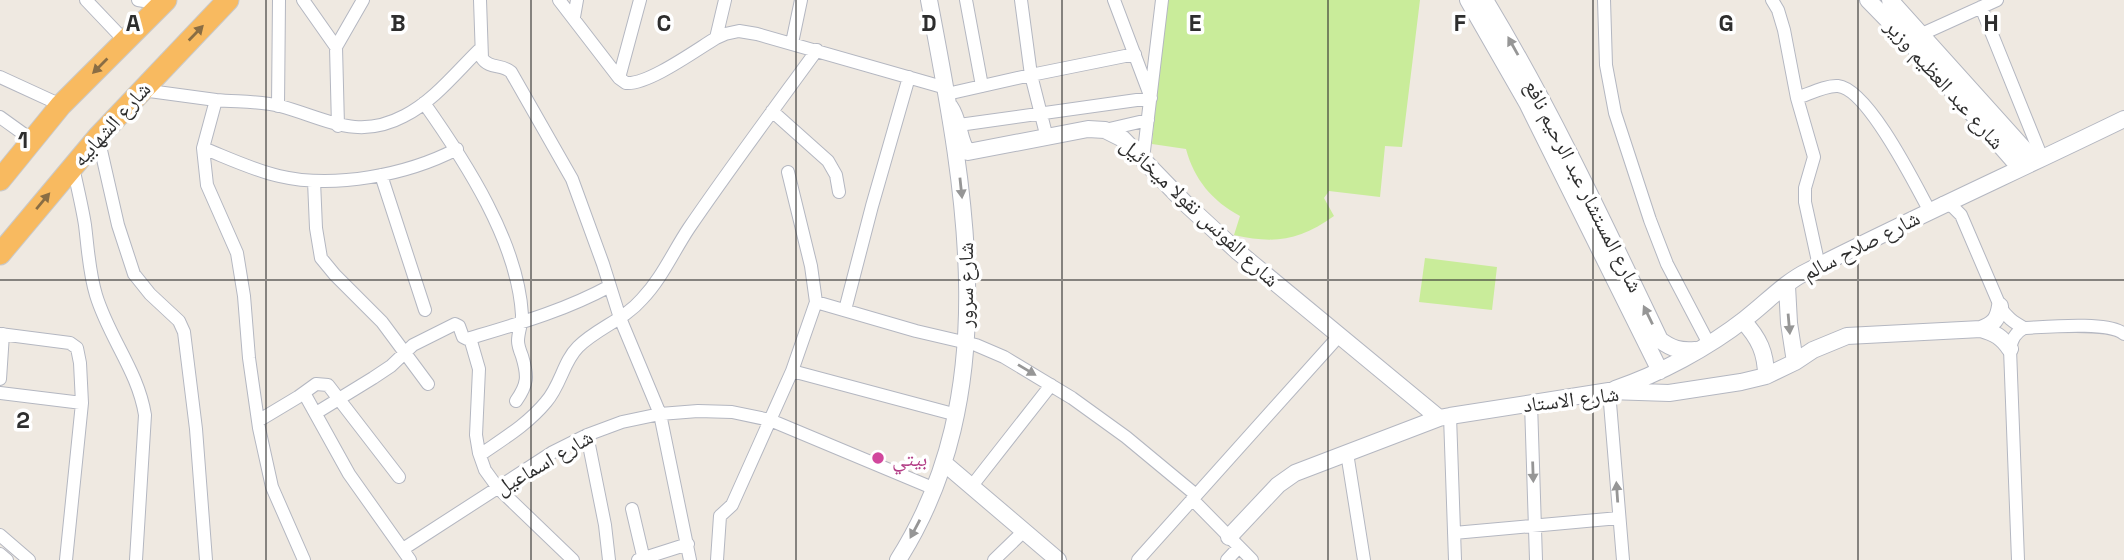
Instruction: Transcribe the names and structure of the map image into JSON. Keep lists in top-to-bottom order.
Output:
{
  "streets": {
    "highway": ["شارع الشهابيه"],
    "street": [
      "شارع عبد العظيم وزير",
      "شارع المستشار عبد الرحيم نافع",
      "شارع الفونس نقولا ميخائيل",
      "شارع صلاح سالم",
      "شارع سرور",
      "شارع الاستاد",
      "شارع اسماعيل"
    ]
  },
  "crossings": [
    ["شارع عبد العظيم وزير", "شارع صلاح سالم"],
    ["شارع المستشار عبد الرحيم نافع", "شارع صلاح سالم"],
    ["شارع الفونس نقولا ميخائيل", "شارع سرور"],
    ["شارع الفونس نقولا ميخائيل", "شارع الاستاد"],
    ["شارع صلاح سالم", "شارع الاستاد"],
    ["شارع سرور", "شارع اسماعيل"]
  ],
  "places": ["بيتي"],
  "grid": {
    "columns": [
      "A",
      "B",
      "C",
      "D",
      "E",
      "F",
      "G",
      "H"
    ],
    "rows": ["1", "2"]
  }
}
